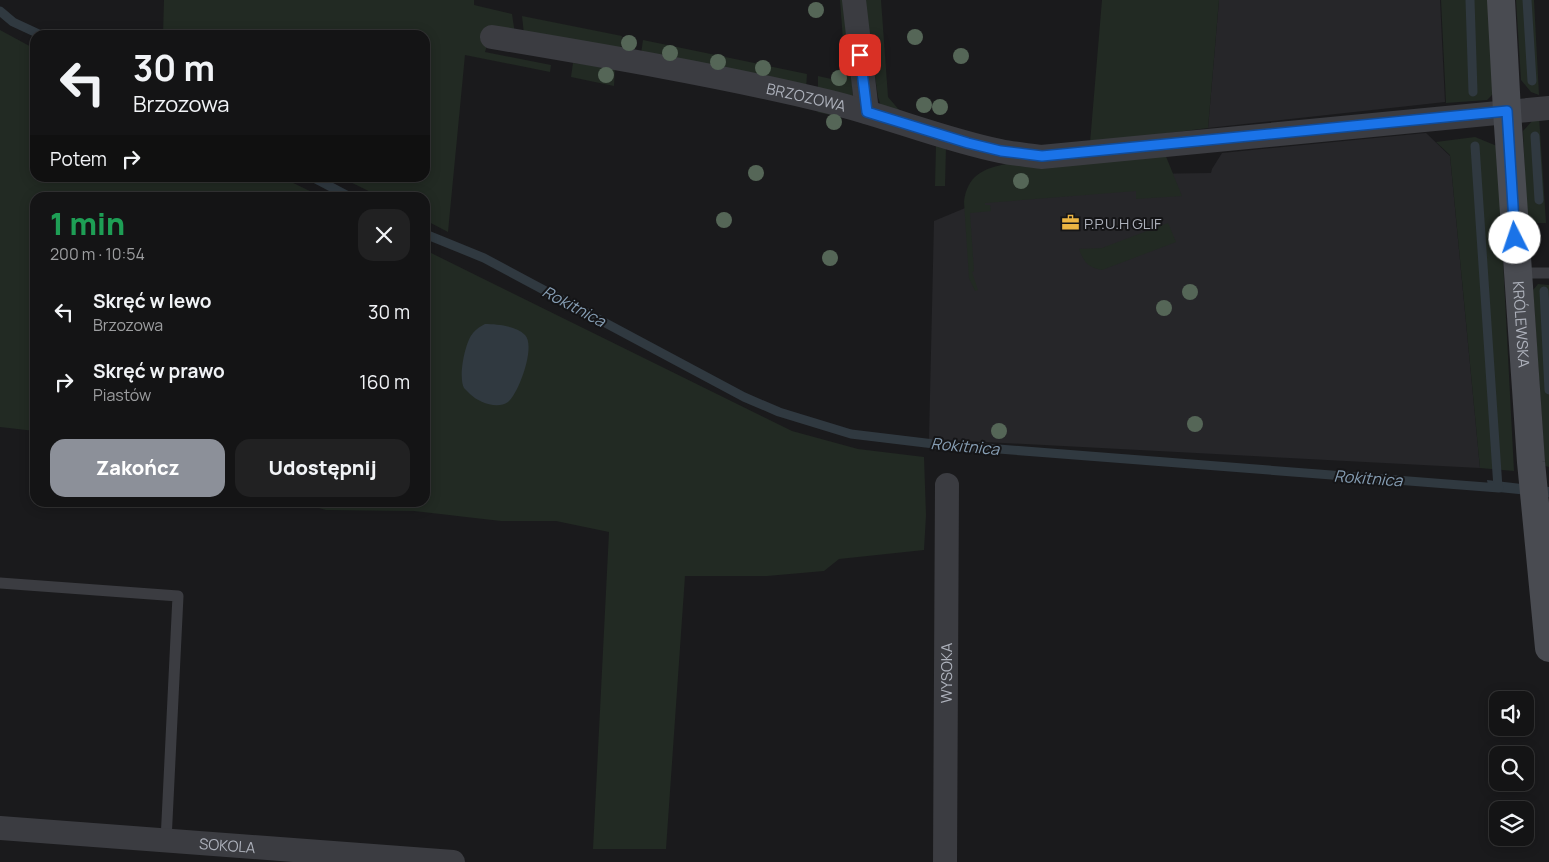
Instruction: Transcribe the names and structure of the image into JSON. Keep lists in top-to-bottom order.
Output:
{
  "streets": {
    "main road": ["KRÓLEWSKA"],
    "street": ["BRZOZOWA", "WYSOKA", "SOKOLA"]
  },
  "crossings": [
    ["BRZOZOWA", "KRÓLEWSKA"]
  ],
  "water": ["Rokitnica"],
  "places": {
    "office": ["P.P.U.H GLIF"]
  },
  "page": {
    "turn": ["30 m", "Brzozowa"],
    "then": "Potem",
    "heading": ["1 min", "200 m · 10:54"],
    "list": [
      {
        "name": "Skręć w lewo",
        "note": "Brzozowa",
        "value": "30 m"
      },
      {
        "name": "Skręć w prawo",
        "note": "Piastów",
        "value": "160 m"
      }
    ],
    "buttons": ["Zakończ", "Udostępnij"]
  }
}
